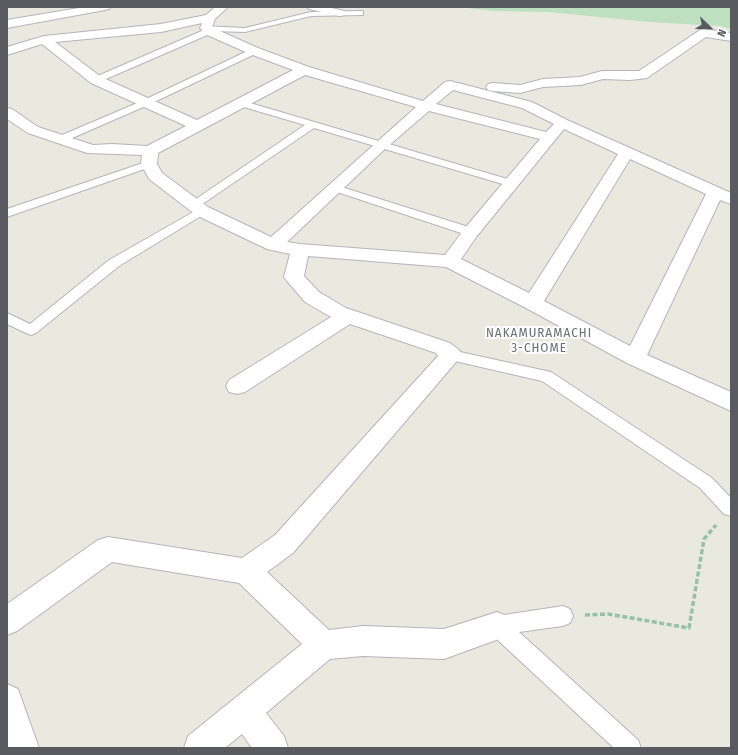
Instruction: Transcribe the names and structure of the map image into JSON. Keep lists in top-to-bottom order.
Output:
{
  "districts": ["NAKAMURAMACHI 3-CHOME"],
  "north": "bottom right"
}
